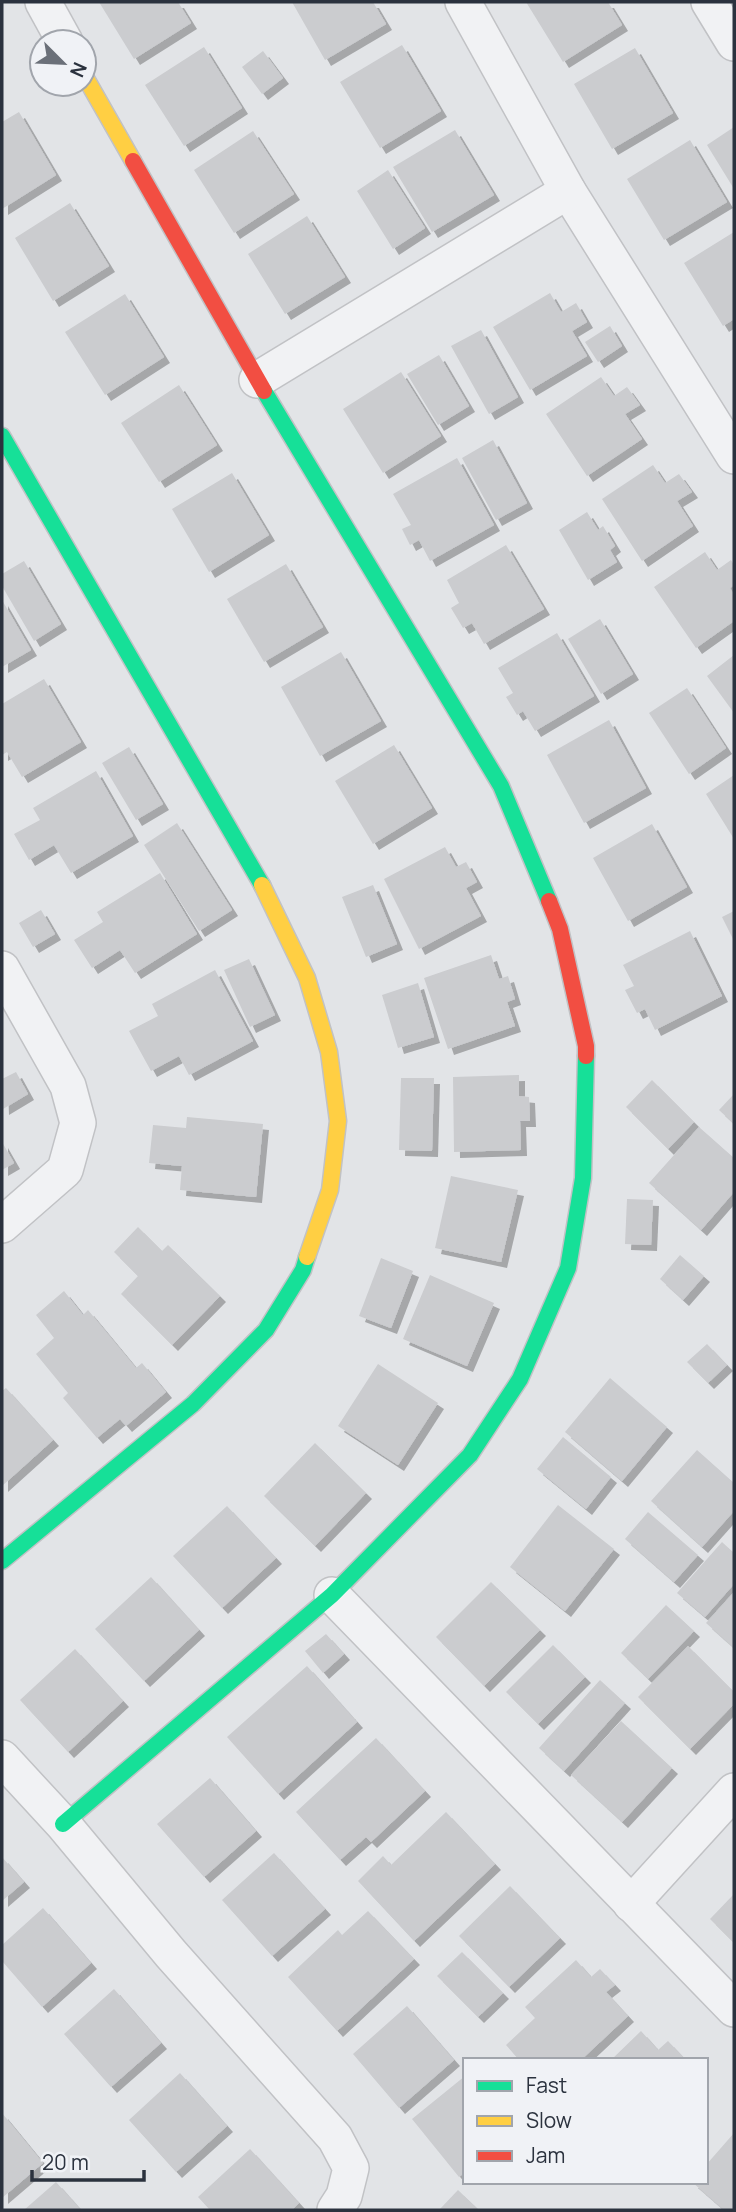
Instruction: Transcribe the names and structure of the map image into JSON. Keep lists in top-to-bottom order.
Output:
{
  "legend": ["Fast", "Slow", "Jam"],
  "scale_bar": "20 m",
  "north": "bottom right"
}
